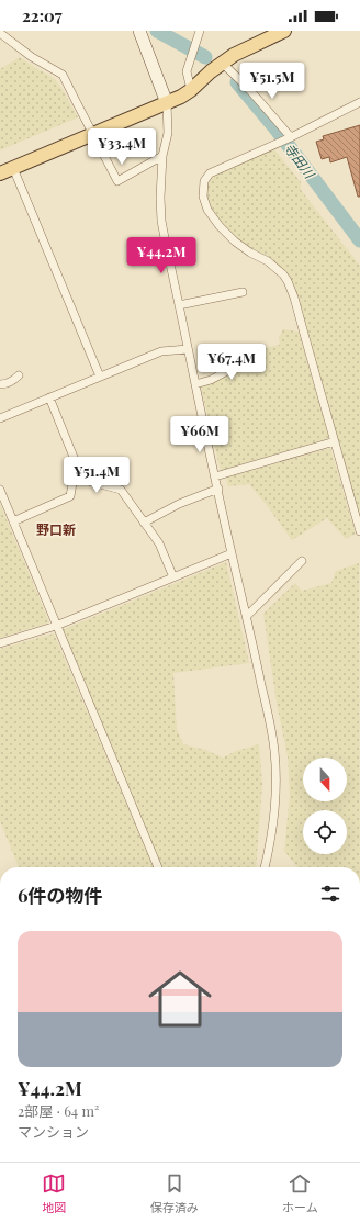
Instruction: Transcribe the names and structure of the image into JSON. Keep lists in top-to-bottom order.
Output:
{
  "districts": ["野口新"],
  "water": ["寺田川"],
  "north": "bottom",
  "page": {
    "status": "22:07",
    "price": [
      "¥51.5M",
      "¥33.4M",
      "¥44.2M",
      "¥67.4M",
      "¥66M",
      "¥51.4M"
    ],
    "heading": "6件の物件",
    "list": [
      {
        "name": "¥44.2M",
        "note": "2部屋 · 64 m² · マンション"
      }
    ],
    "tabs": ["地図", "保存済み", "ホーム"]
  }
}
